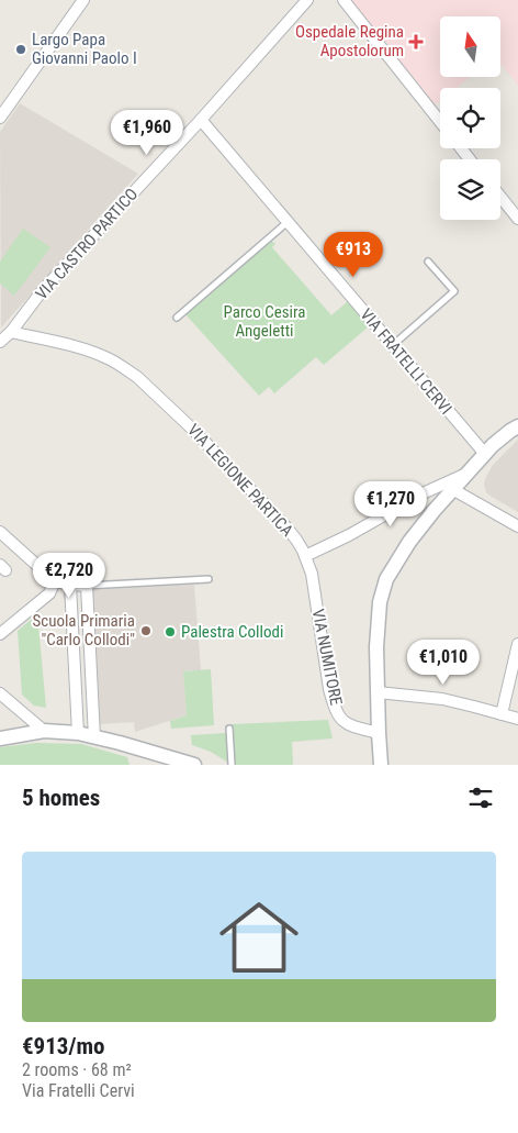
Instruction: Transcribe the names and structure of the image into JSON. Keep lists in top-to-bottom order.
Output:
{
  "streets": {
    "street": [
      "VIA CASTRO PARTICO",
      "VIA FRATELLI CERVI",
      "VIA LEGIONE PARTICA",
      "VIA NUMITORE"
    ]
  },
  "crossings": [
    ["VIA CASTRO PARTICO", "VIA FRATELLI CERVI"],
    ["VIA CASTRO PARTICO", "VIA LEGIONE PARTICA"],
    ["VIA LEGIONE PARTICA", "VIA NUMITORE"]
  ],
  "parks": ["Parco Cesira Angeletti"],
  "places": {
    "health": ["Ospedale Regina Apostolorum"],
    "other": ["Largo Papa Giovanni Paolo I", "Scuola Primaria \"Carlo Collodi\"", "Palestra Collodi"]
  },
  "north": "top",
  "page": {
    "price": [
      "€1,960",
      "€913",
      "€1,270",
      "€2,720",
      "€1,010"
    ],
    "heading": "5 homes",
    "list": [
      {
        "name": "€913/mo",
        "note": "2 rooms · 68 m² · Via Fratelli Cervi"
      }
    ]
  }
}
